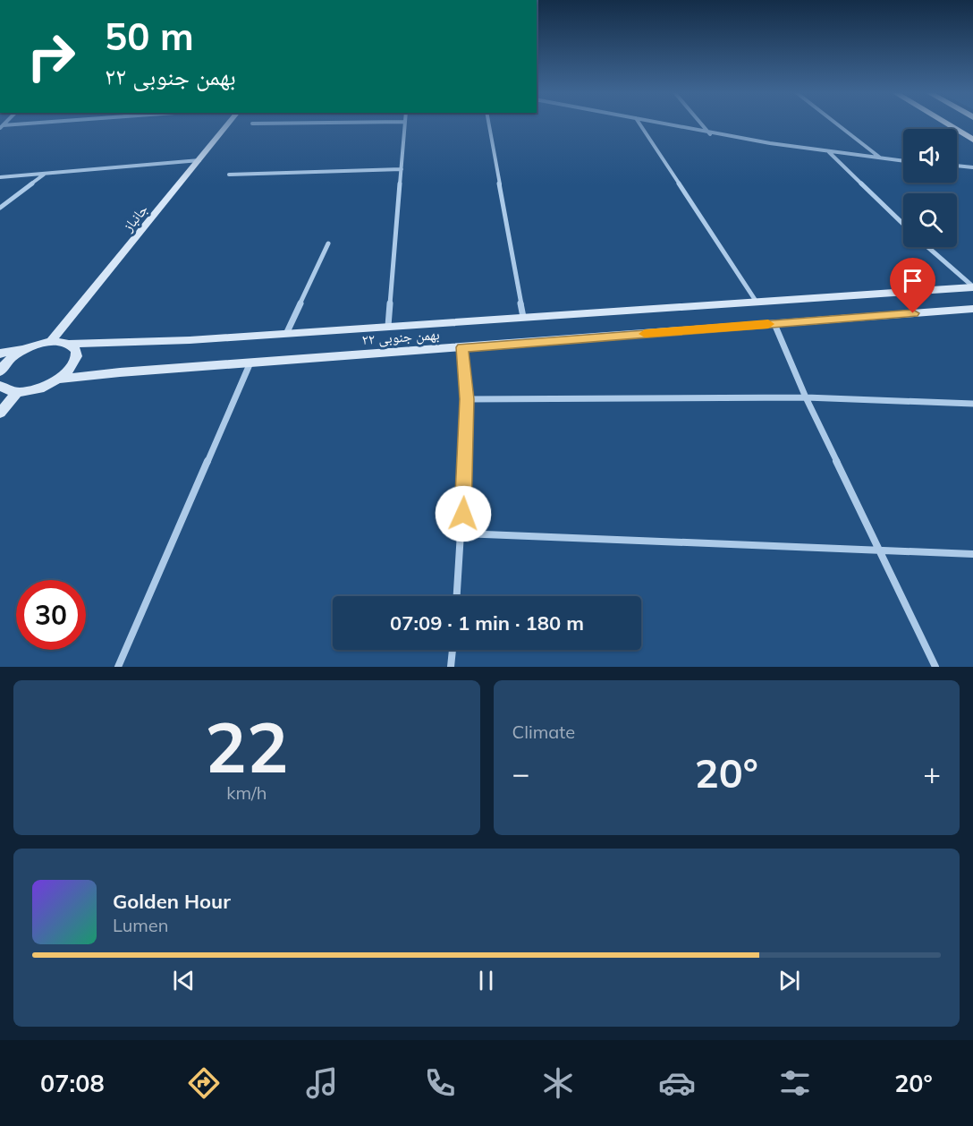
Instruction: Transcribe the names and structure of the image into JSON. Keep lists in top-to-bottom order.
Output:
{
  "streets": {
    "street": ["جانباز", "۲۲ بهمن جنوبی"]
  },
  "crossings": [
    ["جانباز", "۲۲ بهمن جنوبی"]
  ],
  "page": {
    "turn": ["50 m", "۲۲ بهمن جنوبی"],
    "limit": "30",
    "trip": "07:09 · 1 min · 180 m",
    "tile": [
      ["22", "km/h"],
      "Climate"
    ],
    "heat": ["−", "20°", "+"],
    "song": ["Golden Hour", "Lumen"],
    "tabs": ["07:08", "20°"]
  }
}
